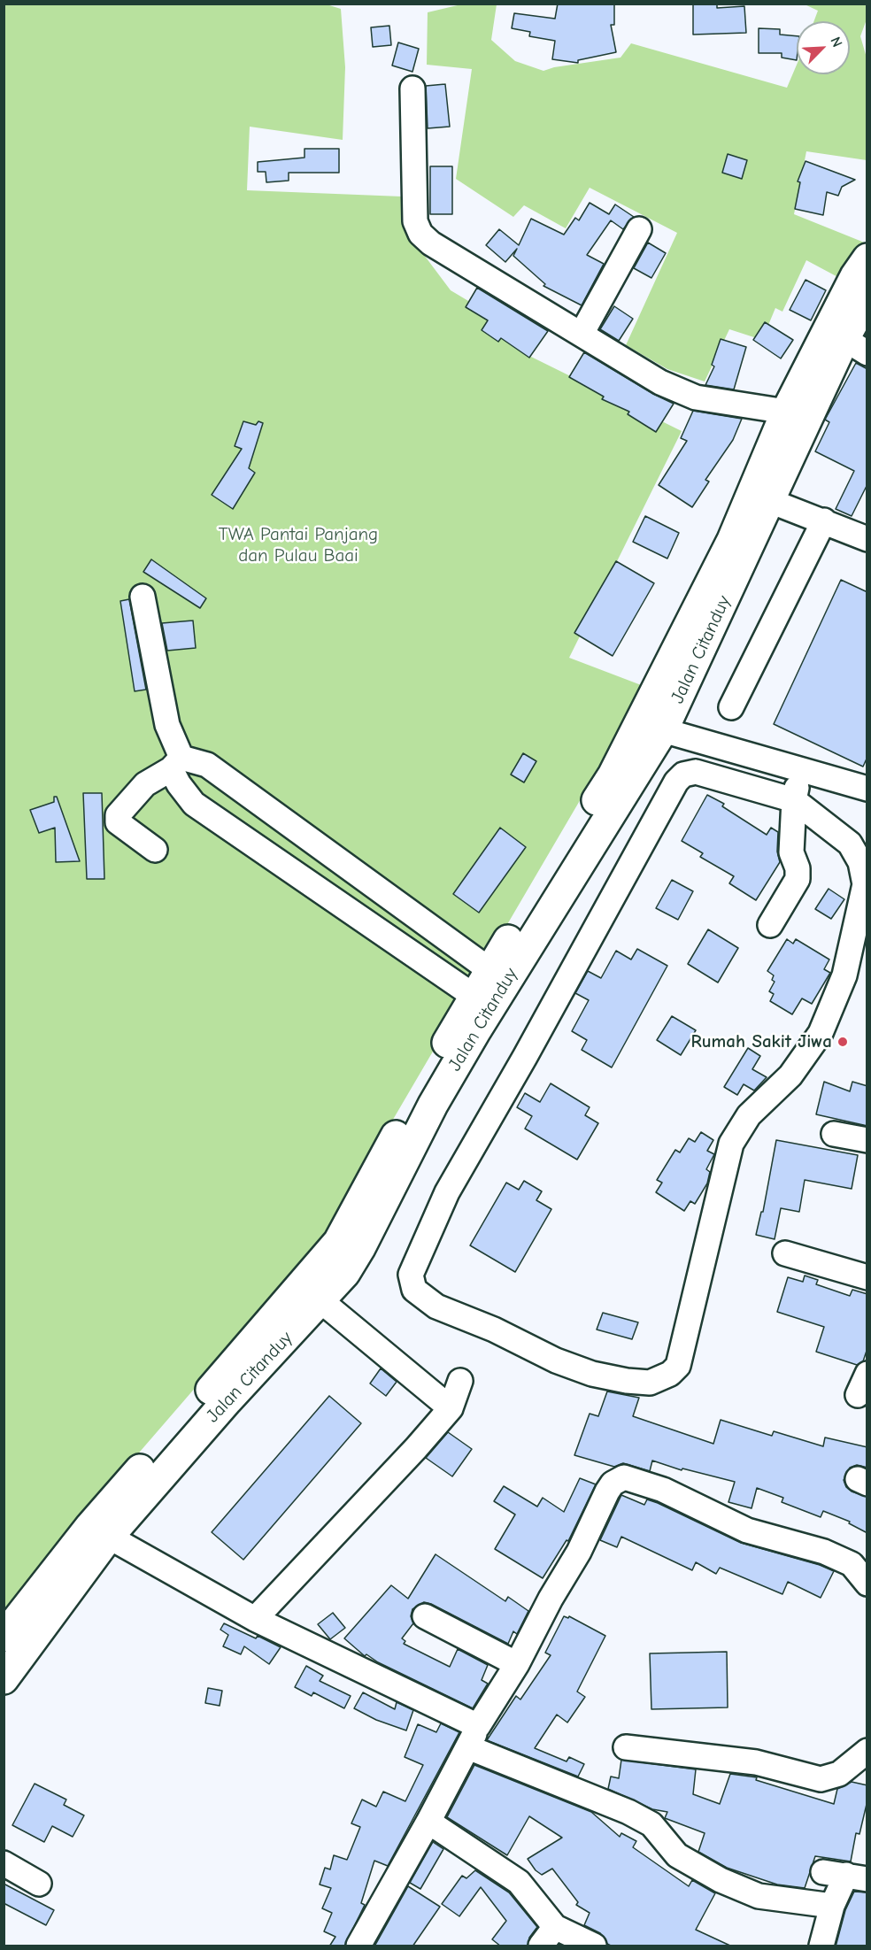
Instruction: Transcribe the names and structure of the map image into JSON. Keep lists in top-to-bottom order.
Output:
{
  "streets": {
    "main road": ["Jalan Citanduy"]
  },
  "parks": ["TWA Pantai Panjang dan Pulau Baai"],
  "places": ["Rumah Sakit Jiwa"],
  "north": "top right"
}
